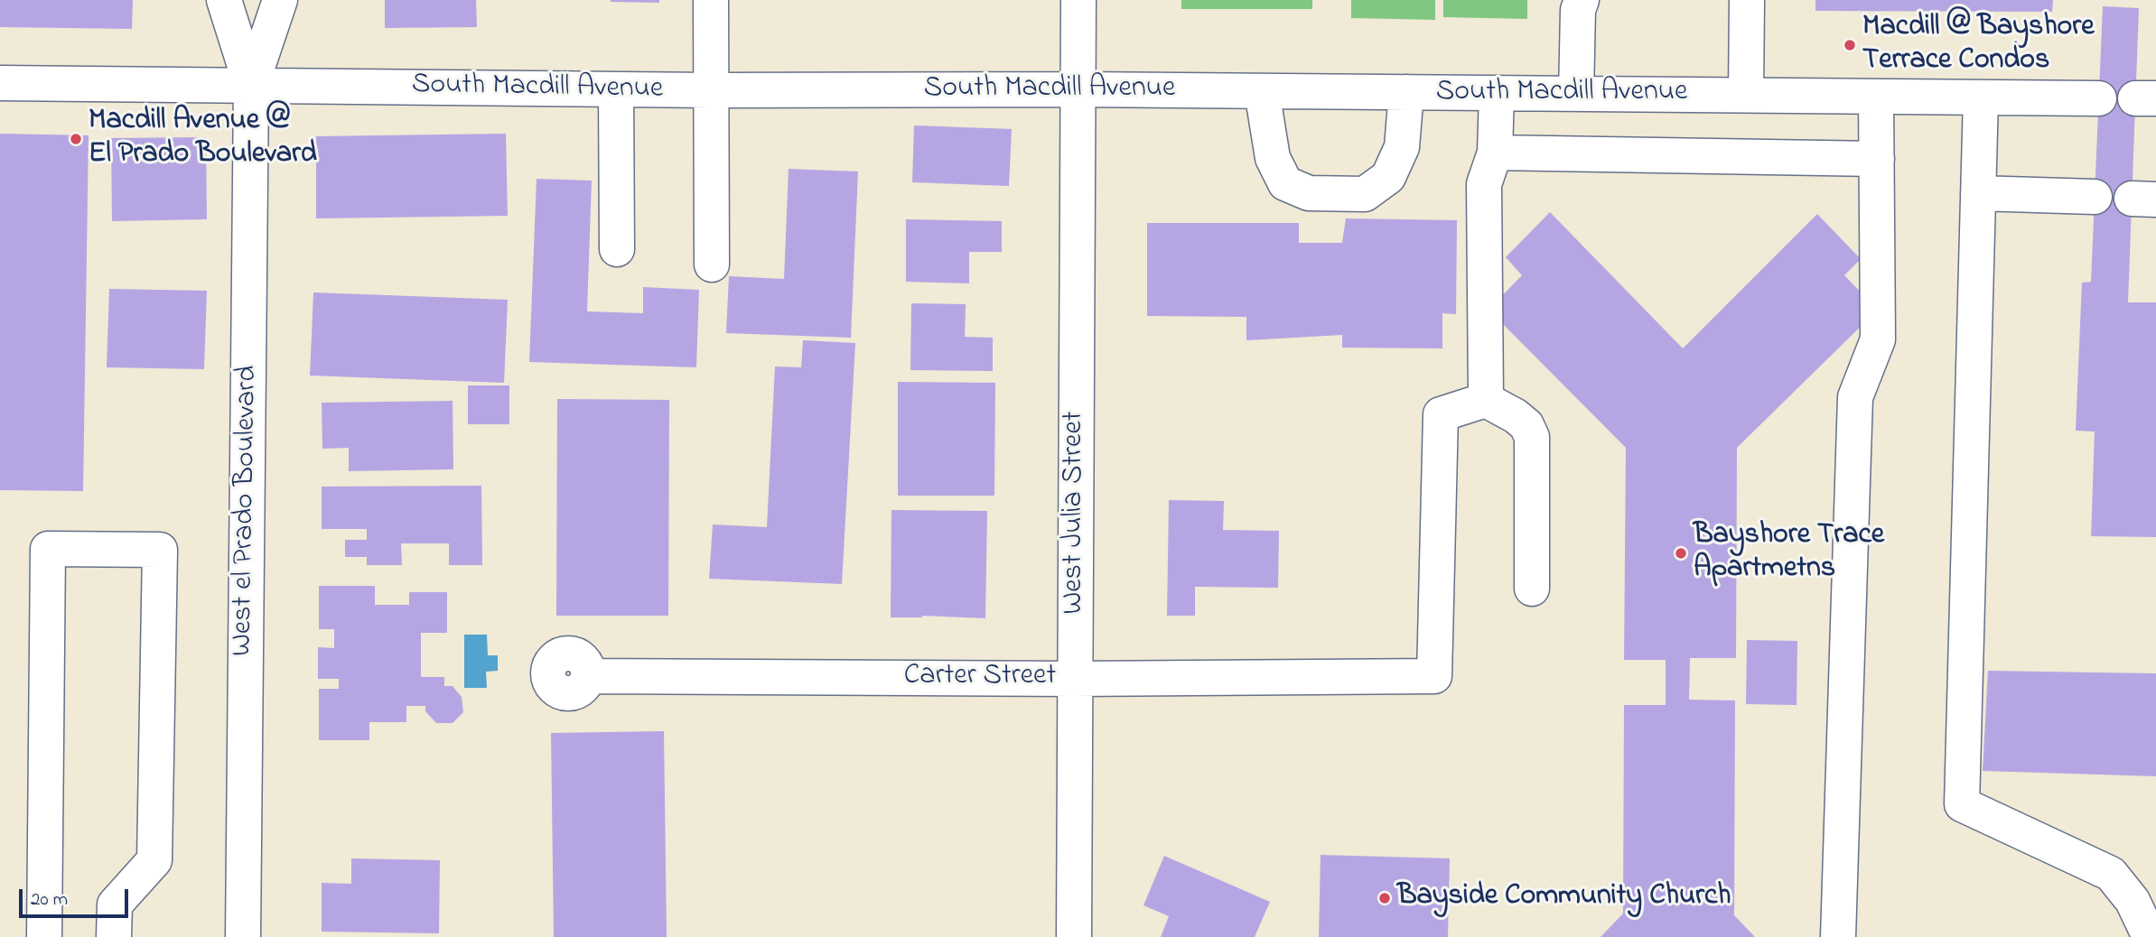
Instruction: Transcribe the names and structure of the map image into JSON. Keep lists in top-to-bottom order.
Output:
{
  "streets": {
    "street": [
      "South Macdill Avenue",
      "West el Prado Boulevard",
      "West Julia Street",
      "Carter Street"
    ]
  },
  "crossings": [
    ["South Macdill Avenue", "West el Prado Boulevard"],
    ["South Macdill Avenue", "West Julia Street"],
    ["West Julia Street", "Carter Street"]
  ],
  "places": [
    "Macdill @ Bayshore Terrace Condos",
    "Macdill Avenue @ El Prado Boulevard",
    "Bayshore Trace Apartmetns",
    "Bayside Community Church"
  ],
  "scale_bar": "20 m"
}
